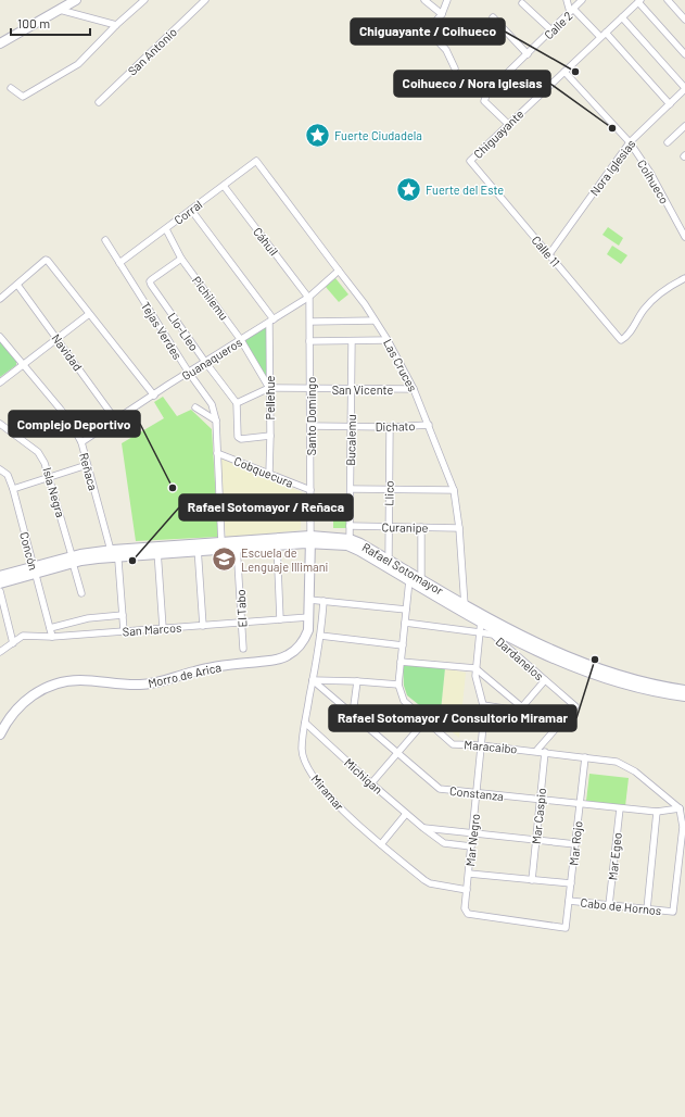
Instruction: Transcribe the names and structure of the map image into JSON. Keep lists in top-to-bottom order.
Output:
{
  "streets": {
    "main road": ["Rafael Sotomayor", "Morro de Arica"],
    "street": [
      "Calle 2",
      "San Antonio",
      "Chiguayante",
      "Nora Iglesias",
      "Coihueco",
      "Corral",
      "Cáhuil",
      "Calle 11",
      "Pichilemu",
      "Tejas Verdes",
      "Llo-Lleo",
      "Navidad",
      "Guanaqueros",
      "Las Cruces",
      "San Vicente",
      "Pellehue",
      "Santo Domingo",
      "Dichato",
      "Bucalemu",
      "Reñaca",
      "Cobquecura",
      "Isla Negra",
      "Llico",
      "Curanipe",
      "Concón",
      "El Tabo",
      "San Marcos",
      "Dardanelos",
      "Maracaibo",
      "Michigan",
      "Miramar",
      "Constanza",
      "Mar Caspio",
      "Mar Negro",
      "Mar Rojo",
      "Mar Egeo",
      "Cabo de Hornos"
    ]
  },
  "crossings": [
    ["Calle 2", "Chiguayante"],
    ["Chiguayante", "Coihueco"],
    ["Chiguayante", "Calle 11"],
    ["Nora Iglesias", "Coihueco"],
    ["Nora Iglesias", "Calle 11"],
    ["Corral", "Cáhuil"],
    ["Corral", "Pichilemu"],
    ["Corral", "Tejas Verdes"],
    ["Corral", "Las Cruces"],
    ["Cáhuil", "Guanaqueros"],
    ["Cáhuil", "Santo Domingo"],
    ["Pichilemu", "Llo-Lleo"],
    ["Pichilemu", "Guanaqueros"],
    ["Pichilemu", "San Vicente"],
    ["Pichilemu", "Pellehue"],
    ["Tejas Verdes", "Guanaqueros"],
    ["Tejas Verdes", "Cobquecura"],
    ["Tejas Verdes", "Rafael Sotomayor"],
    ["Llo-Lleo", "Guanaqueros"],
    ["Llo-Lleo", "San Vicente"],
    ["Navidad", "Guanaqueros"],
    ["Guanaqueros", "Las Cruces"],
    ["Guanaqueros", "Pellehue"],
    ["Guanaqueros", "Santo Domingo"],
    ["Guanaqueros", "Reñaca"],
    ["Las Cruces", "San Vicente"],
    ["Las Cruces", "Dichato"],
    ["Las Cruces", "Curanipe"],
    ["Las Cruces", "Rafael Sotomayor"],
    ["San Vicente", "Pellehue"],
    ["San Vicente", "Santo Domingo"],
    ["San Vicente", "Bucalemu"],
    ["Pellehue", "Cobquecura"],
    ["Santo Domingo", "Dichato"],
    ["Santo Domingo", "Cobquecura"],
    ["Santo Domingo", "Rafael Sotomayor"],
    ["Santo Domingo", "Morro de Arica"],
    ["Dichato", "Bucalemu"],
    ["Dichato", "Llico"],
    ["Bucalemu", "Curanipe"],
    ["Bucalemu", "Rafael Sotomayor"],
    ["Reñaca", "Rafael Sotomayor"],
    ["Reñaca", "San Marcos"],
    ["Isla Negra", "Rafael Sotomayor"],
    ["Llico", "Curanipe"],
    ["Llico", "Rafael Sotomayor"],
    ["Curanipe", "Maracaibo"],
    ["Concón", "Rafael Sotomayor"],
    ["Concón", "San Marcos"],
    ["Rafael Sotomayor", "El Tabo"],
    ["Rafael Sotomayor", "Dardanelos"],
    ["Rafael Sotomayor", "Morro de Arica"],
    ["Rafael Sotomayor", "Maracaibo"],
    ["Rafael Sotomayor", "Mar Negro"],
    ["El Tabo", "San Marcos"],
    ["San Marcos", "Morro de Arica"],
    ["Dardanelos", "Maracaibo"],
    ["Dardanelos", "Mar Negro"],
    ["Maracaibo", "Constanza"],
    ["Maracaibo", "Mar Caspio"],
    ["Maracaibo", "Mar Negro"],
    ["Maracaibo", "Mar Rojo"],
    ["Maracaibo", "Cabo de Hornos"],
    ["Michigan", "Miramar"],
    ["Michigan", "Mar Negro"],
    ["Miramar", "Constanza"],
    ["Miramar", "Mar Negro"],
    ["Constanza", "Mar Caspio"],
    ["Constanza", "Mar Negro"],
    ["Constanza", "Mar Rojo"],
    ["Constanza", "Mar Egeo"],
    ["Constanza", "Cabo de Hornos"],
    ["Mar Negro", "Mar Rojo"],
    ["Mar Rojo", "Cabo de Hornos"],
    ["Mar Egeo", "Cabo de Hornos"]
  ],
  "places": {
    "other": [
      "Chiguayante / Coihueco",
      "Coihueco / Nora Iglesias",
      "Complejo Deportivo",
      "Rafael Sotomayor / Reñaca",
      "Rafael Sotomayor / Consultorio Miramar"
    ],
    "place": ["Fuerte Ciudadela", "Fuerte del Este"],
    "school or university": ["Escuela de Lenguaje Illimani"]
  },
  "scale_bar": "100 m"
}
